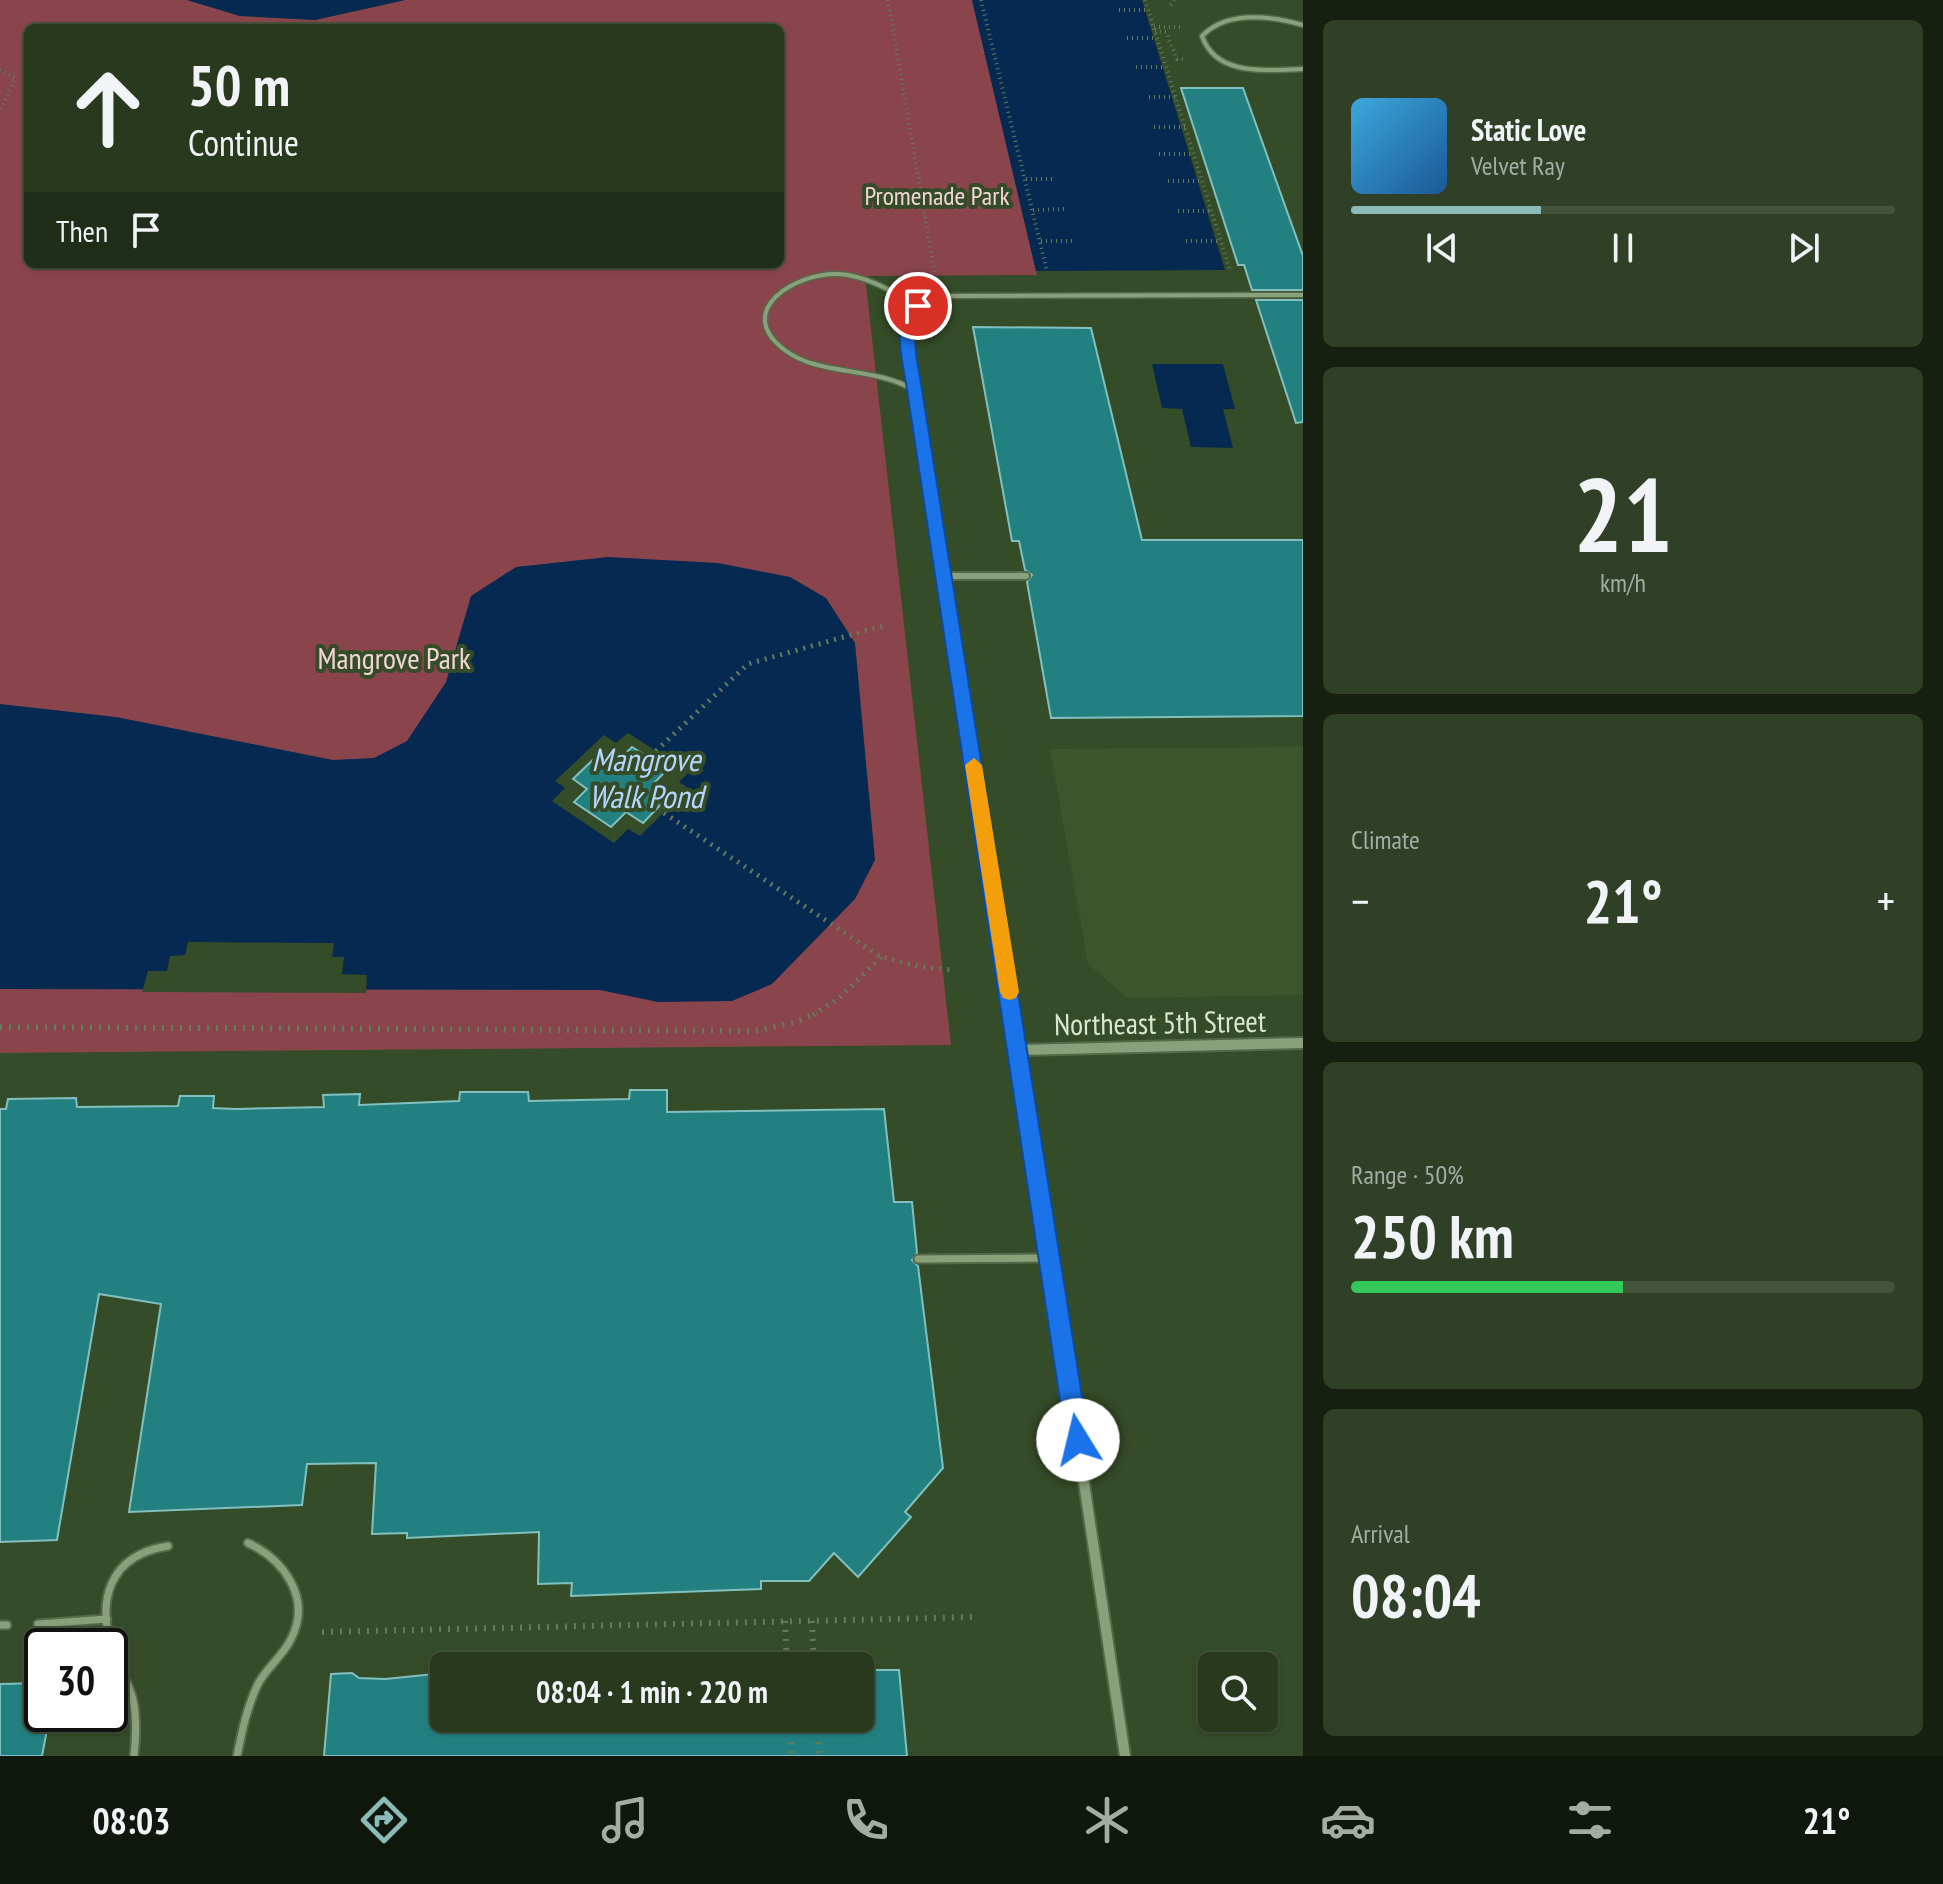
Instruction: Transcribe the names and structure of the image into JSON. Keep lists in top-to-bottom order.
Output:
{
  "streets": {
    "street": ["Northeast 5th Street"]
  },
  "water": ["Mangrove Walk Pond"],
  "parks": ["Promenade Park", "Mangrove Park"],
  "page": {
    "turn": ["50 m", "Continue"],
    "song": ["Static Love", "Velvet Ray"],
    "then": "Then",
    "tile": [
      ["21", "km/h"],
      "Climate",
      ["Range · 50%", "250 km"],
      ["Arrival", "08:04"]
    ],
    "heat": ["−", "21°", "+"],
    "limit": "30",
    "trip": "08:04 · 1 min · 220 m",
    "tabs": ["08:03", "21°"]
  }
}
